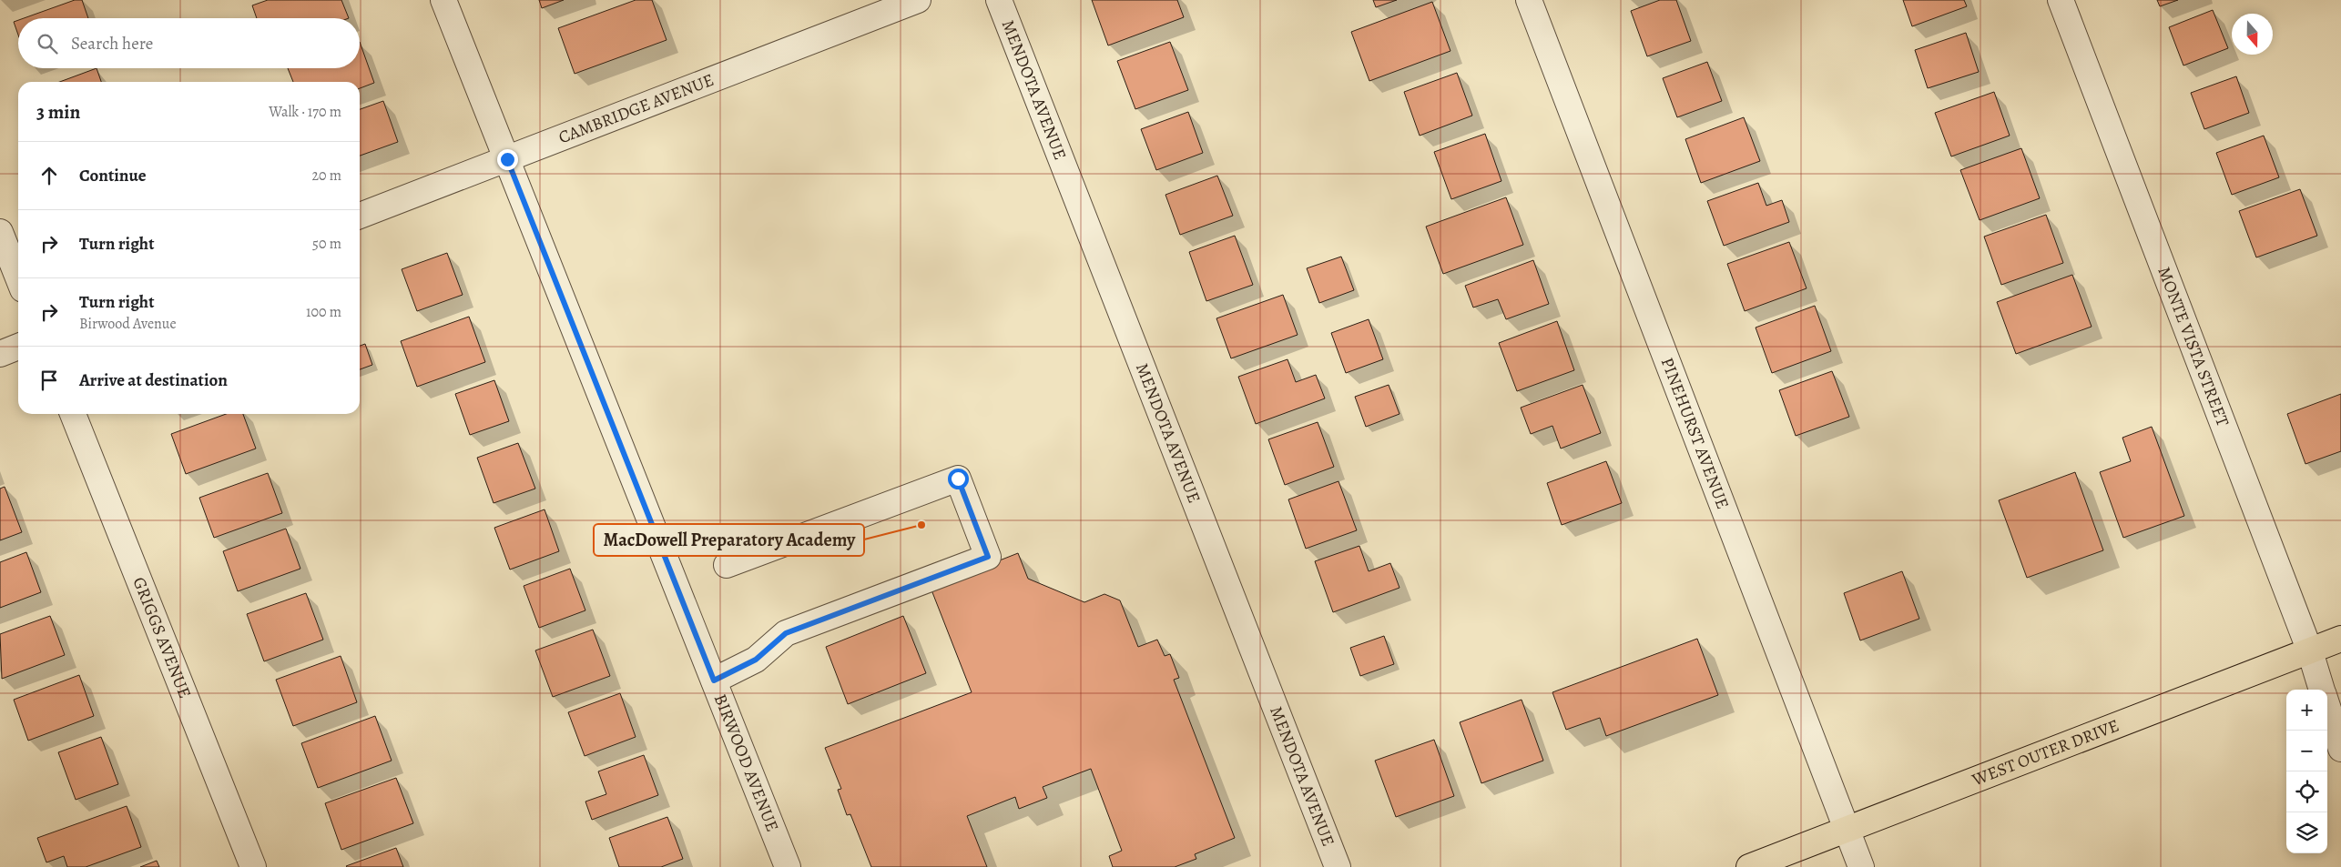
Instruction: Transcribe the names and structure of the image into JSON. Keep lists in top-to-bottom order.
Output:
{
  "streets": {
    "main road": ["WEST OUTER DRIVE"],
    "street": [
      "MENDOTA AVENUE",
      "CAMBRIDGE AVENUE",
      "MONTE VISTA STREET",
      "PINEHURST AVENUE",
      "GRIGGS AVENUE",
      "BIRWOOD AVENUE"
    ]
  },
  "crossings": [
    ["CAMBRIDGE AVENUE", "BIRWOOD AVENUE"],
    ["MONTE VISTA STREET", "WEST OUTER DRIVE"],
    ["PINEHURST AVENUE", "WEST OUTER DRIVE"]
  ],
  "places": ["MacDowell Preparatory Academy"],
  "north": "bottom",
  "page": {
    "search": "Search here",
    "heading": ["3 min", "Walk · 170 m"],
    "list": [
      ["Continue", "20 m"],
      ["Turn right", "50 m"],
      ["Turn right", "Birwood Avenue", "100 m"],
      "Arrive at destination"
    ],
    "map_buttons": ["+", "−"]
  }
}
